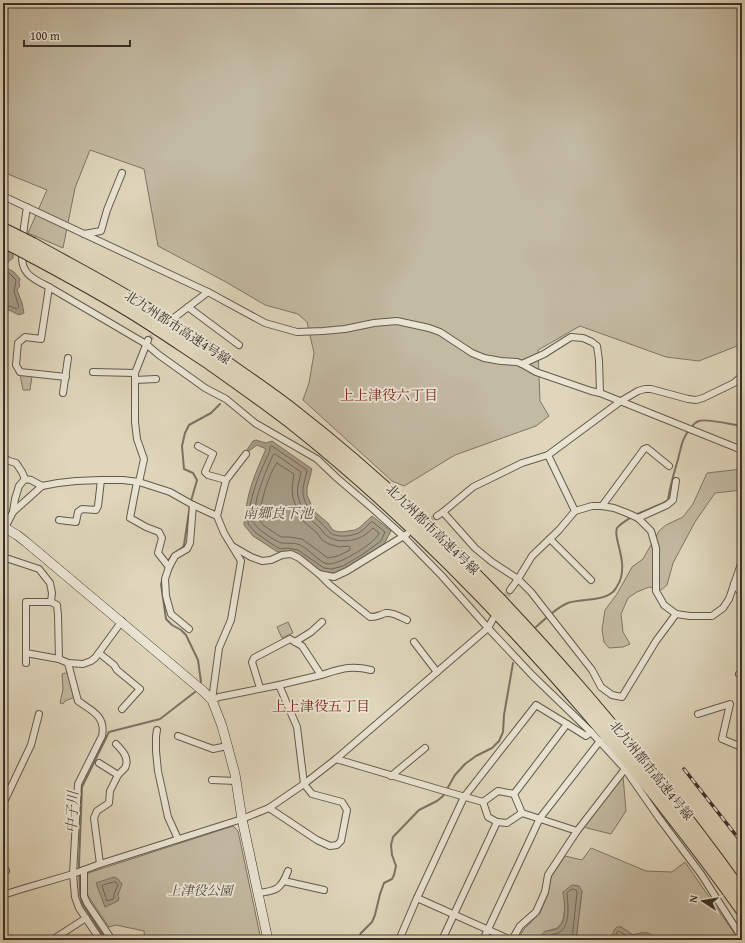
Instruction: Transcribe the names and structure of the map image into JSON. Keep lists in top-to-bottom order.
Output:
{
  "streets": {
    "highway": ["北九州都市高速4号線"]
  },
  "districts": ["上上津役六丁目", "上上津役五丁目"],
  "water": ["南郷良下池", "中子川"],
  "parks": ["上津役公園"],
  "scale_bar": "100 m",
  "north": "left"
}
